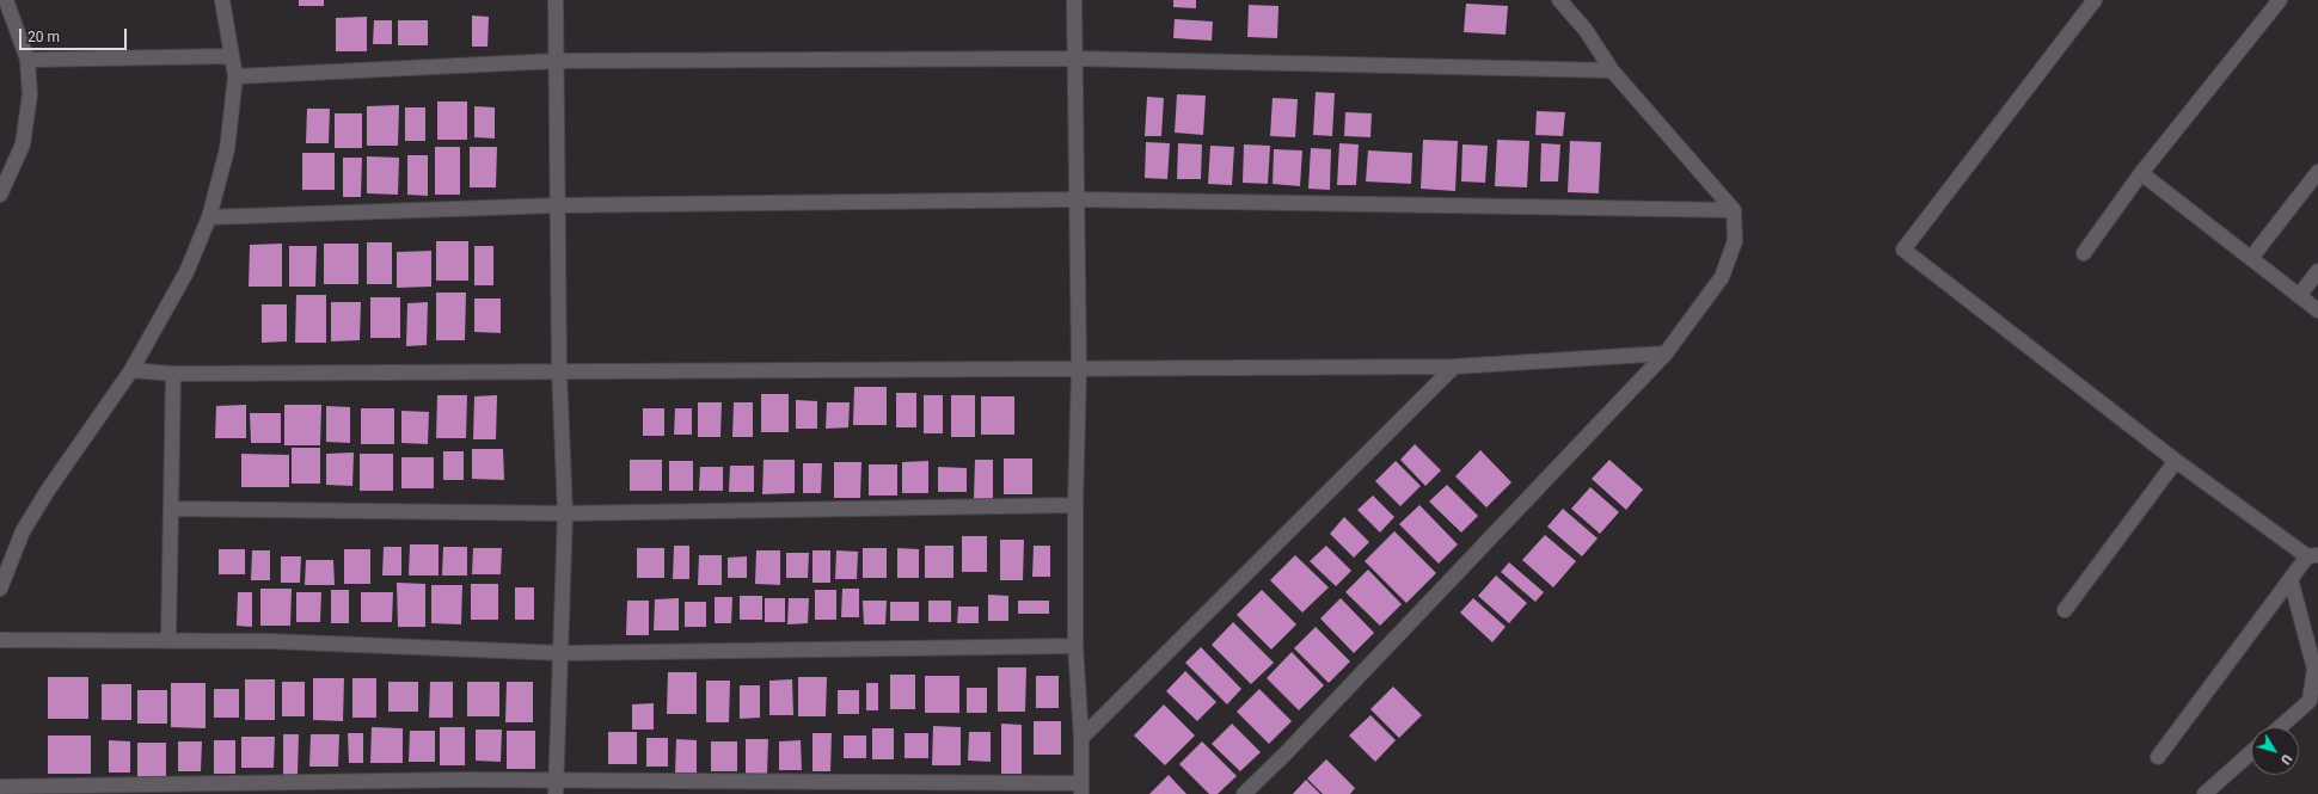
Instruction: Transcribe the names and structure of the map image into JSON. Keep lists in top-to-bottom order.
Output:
{
  "scale_bar": "20 m",
  "north": "bottom right"
}
